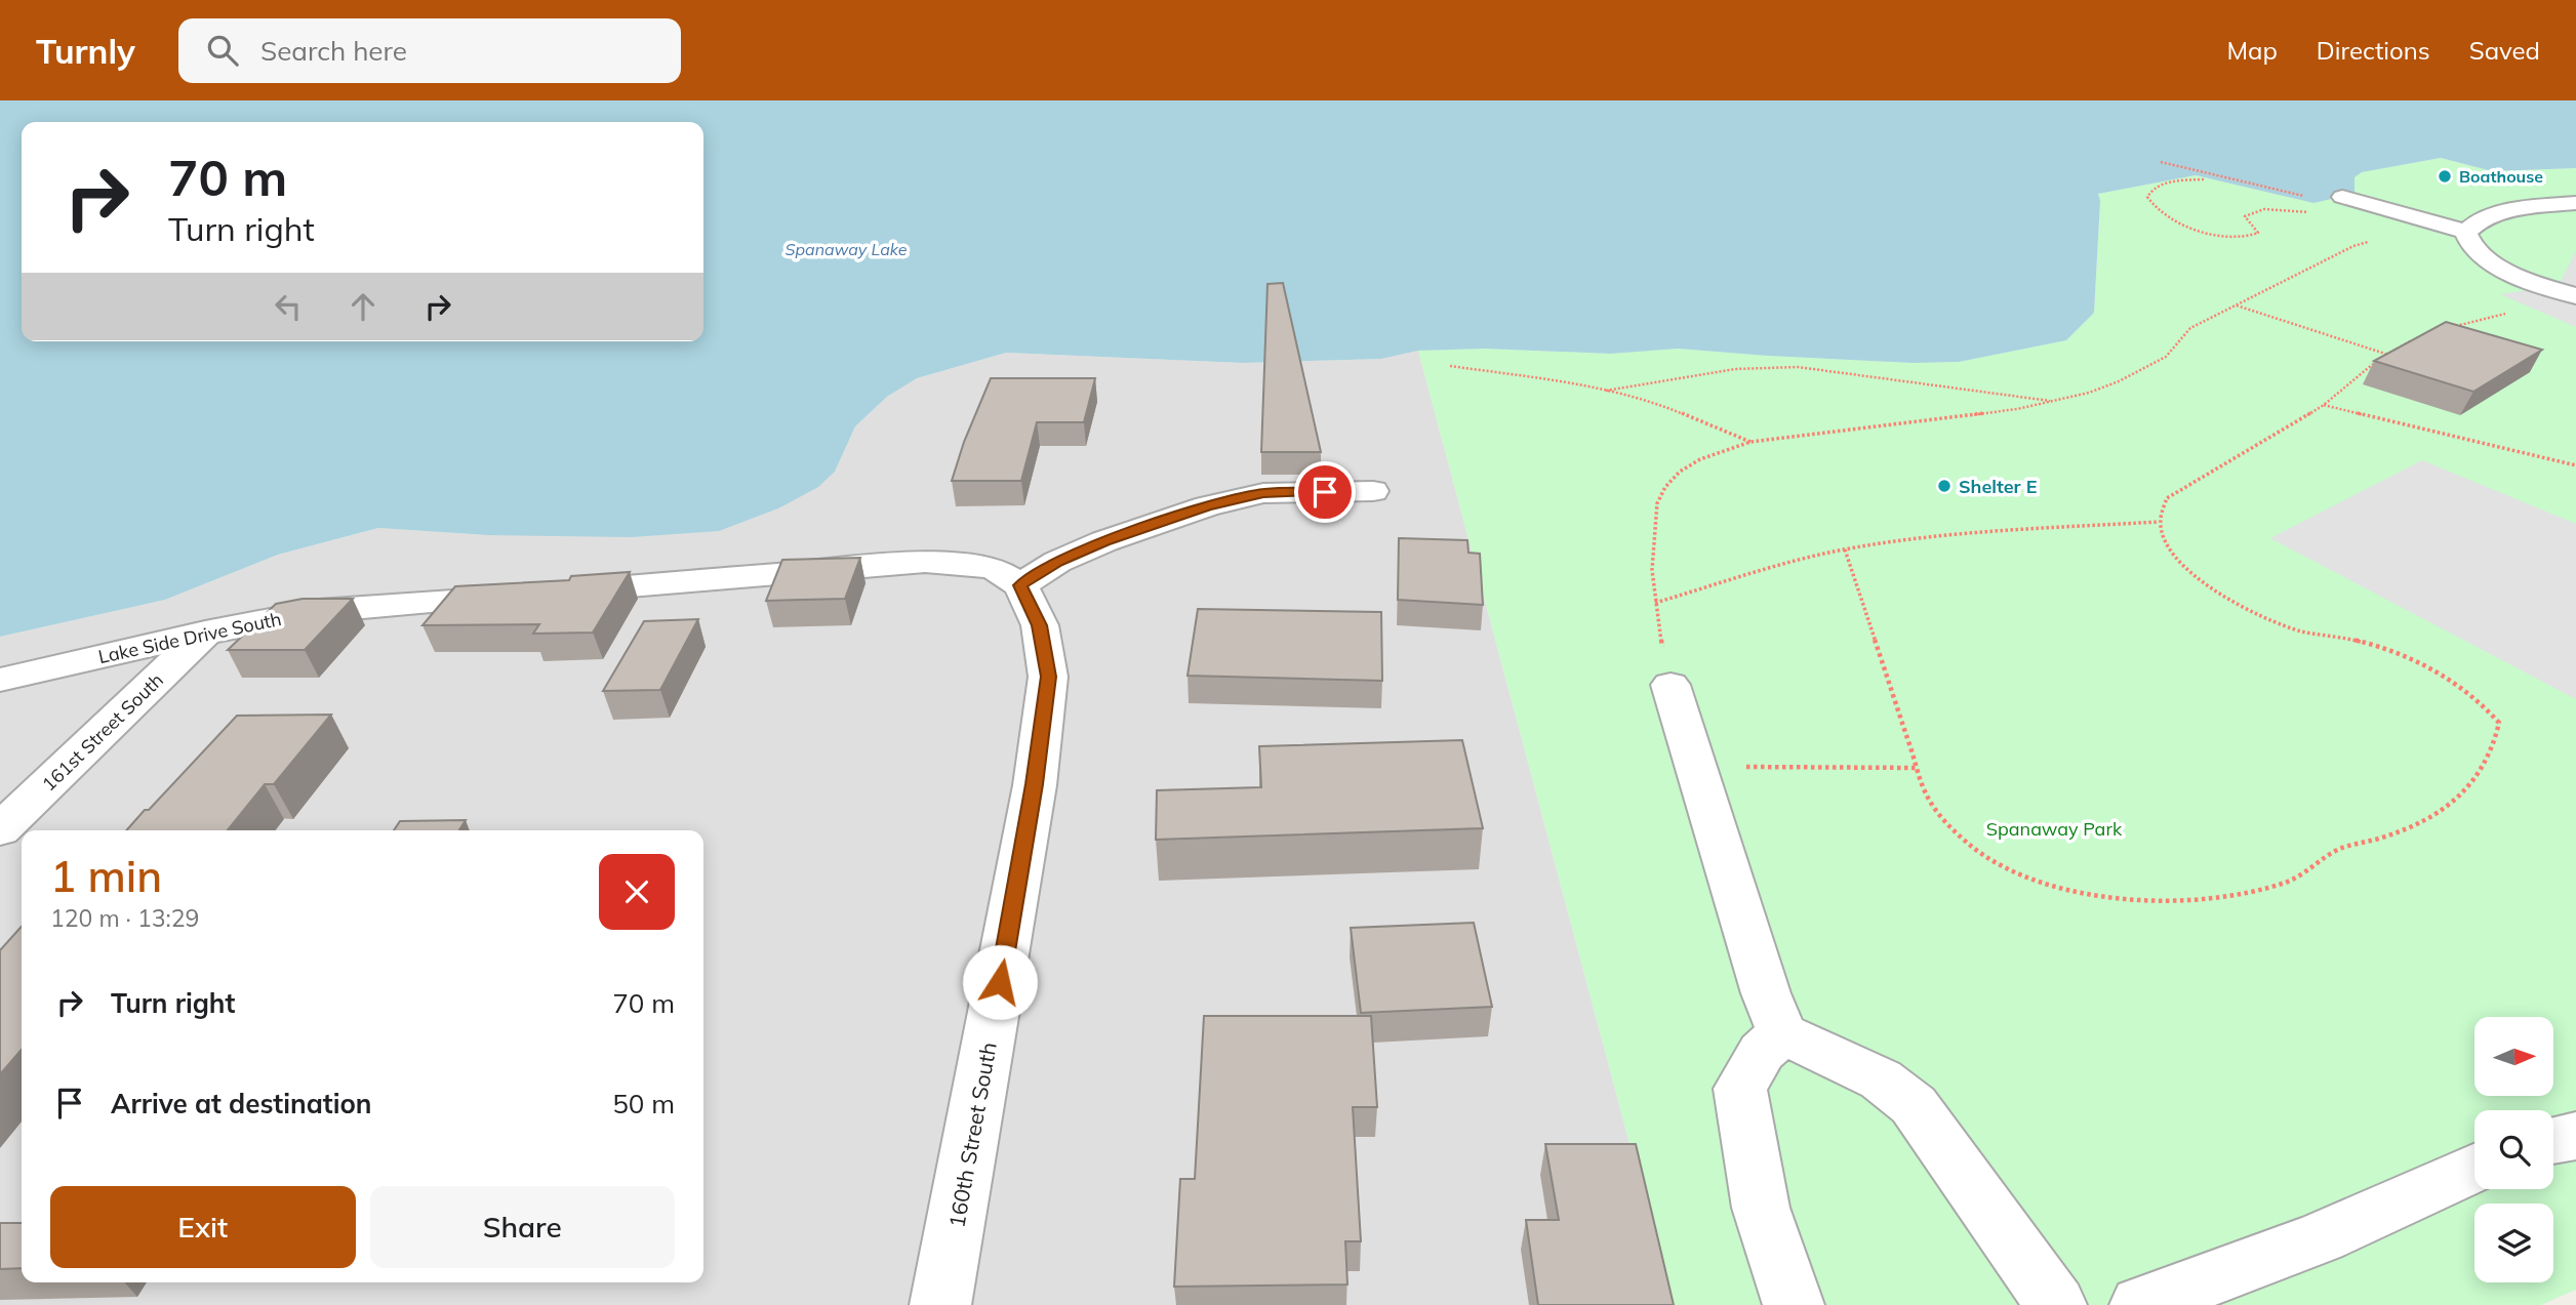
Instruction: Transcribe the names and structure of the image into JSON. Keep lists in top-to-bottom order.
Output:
{
  "streets": {
    "street": ["Lake Side Drive South", "161st Street South", "160th Street South"]
  },
  "crossings": [
    ["Lake Side Drive South", "161st Street South"],
    ["Lake Side Drive South", "160th Street South"]
  ],
  "water": ["Spanaway Lake"],
  "parks": ["Spanaway Park"],
  "places": ["Boathouse", "Shelter E"],
  "north": "right",
  "page": {
    "header": "Turnly",
    "search": "Search here",
    "nav": ["Map", "Directions", "Saved"],
    "turn": ["70 m", "Turn right"],
    "heading": ["1 min", "120 m · 13:29"],
    "list": [
      {
        "name": "Turn right",
        "value": "70 m"
      },
      {
        "name": "Arrive at destination",
        "value": "50 m"
      }
    ],
    "buttons": ["Exit", "Share"]
  }
}
